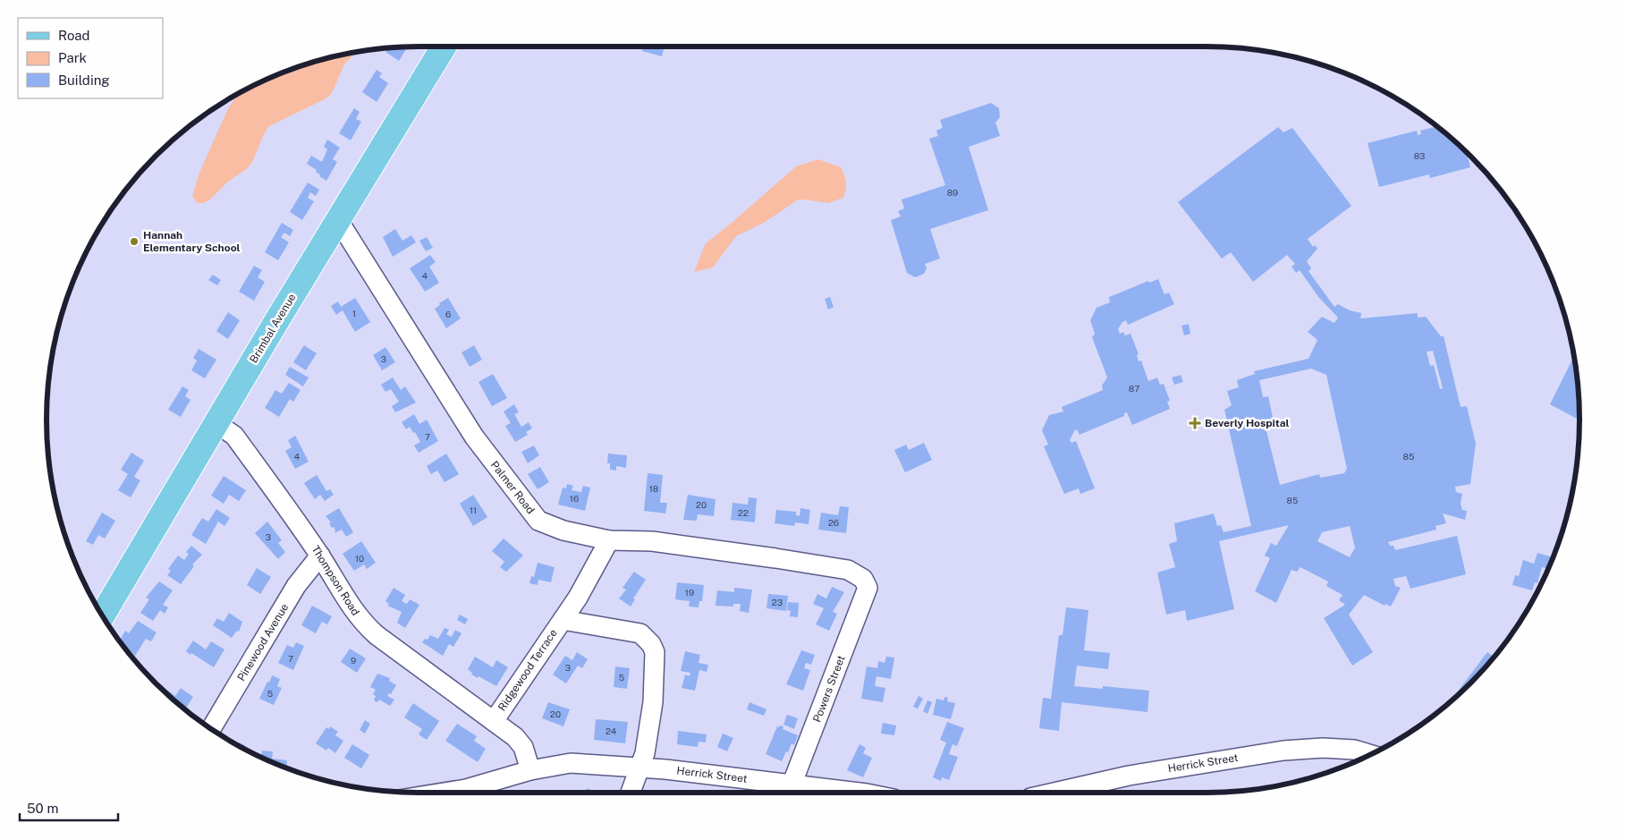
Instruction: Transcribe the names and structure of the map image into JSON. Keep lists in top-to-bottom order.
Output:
{
  "streets": {
    "main road": ["Brimbal Avenue"],
    "street": [
      "Palmer Road",
      "Thompson Road",
      "Pinewood Avenue",
      "Ridgewood Terrace",
      "Powers Street",
      "Herrick Street"
    ]
  },
  "crossings": [
    ["Brimbal Avenue", "Palmer Road"],
    ["Brimbal Avenue", "Thompson Road"],
    ["Palmer Road", "Ridgewood Terrace"],
    ["Palmer Road", "Powers Street"],
    ["Thompson Road", "Pinewood Avenue"],
    ["Thompson Road", "Ridgewood Terrace"],
    ["Thompson Road", "Herrick Street"],
    ["Ridgewood Terrace", "Herrick Street"],
    ["Powers Street", "Herrick Street"]
  ],
  "places": {
    "other": ["Hannah Elementary School"],
    "health": ["Beverly Hospital"]
  },
  "house_numbers": [
    "83",
    "89",
    "4",
    "1",
    "6",
    "3",
    "87",
    "7",
    "4",
    "85",
    "18",
    "16",
    "85",
    "20",
    "11",
    "22",
    "26",
    "3",
    "10",
    "19",
    "23",
    "7",
    "9",
    "3",
    "5",
    "5",
    "20",
    "24"
  ],
  "legend": ["Road", "Park", "Building"],
  "scale_bar": "50 m"
}
